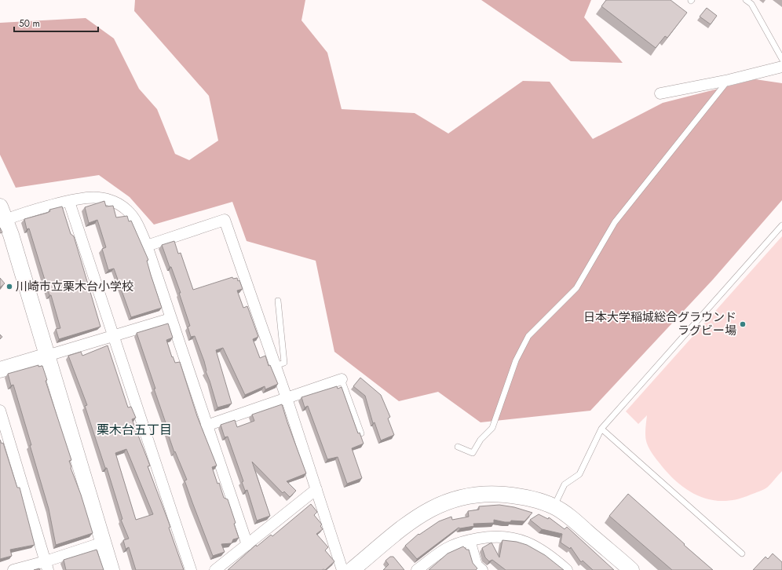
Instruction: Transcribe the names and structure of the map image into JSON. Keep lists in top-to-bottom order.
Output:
{
  "districts": ["栗木台五丁目"],
  "places": ["川崎市立栗木台小学校", "日本大学稲城総合グラウンド ラグビー場"],
  "scale_bar": "50 m"
}
